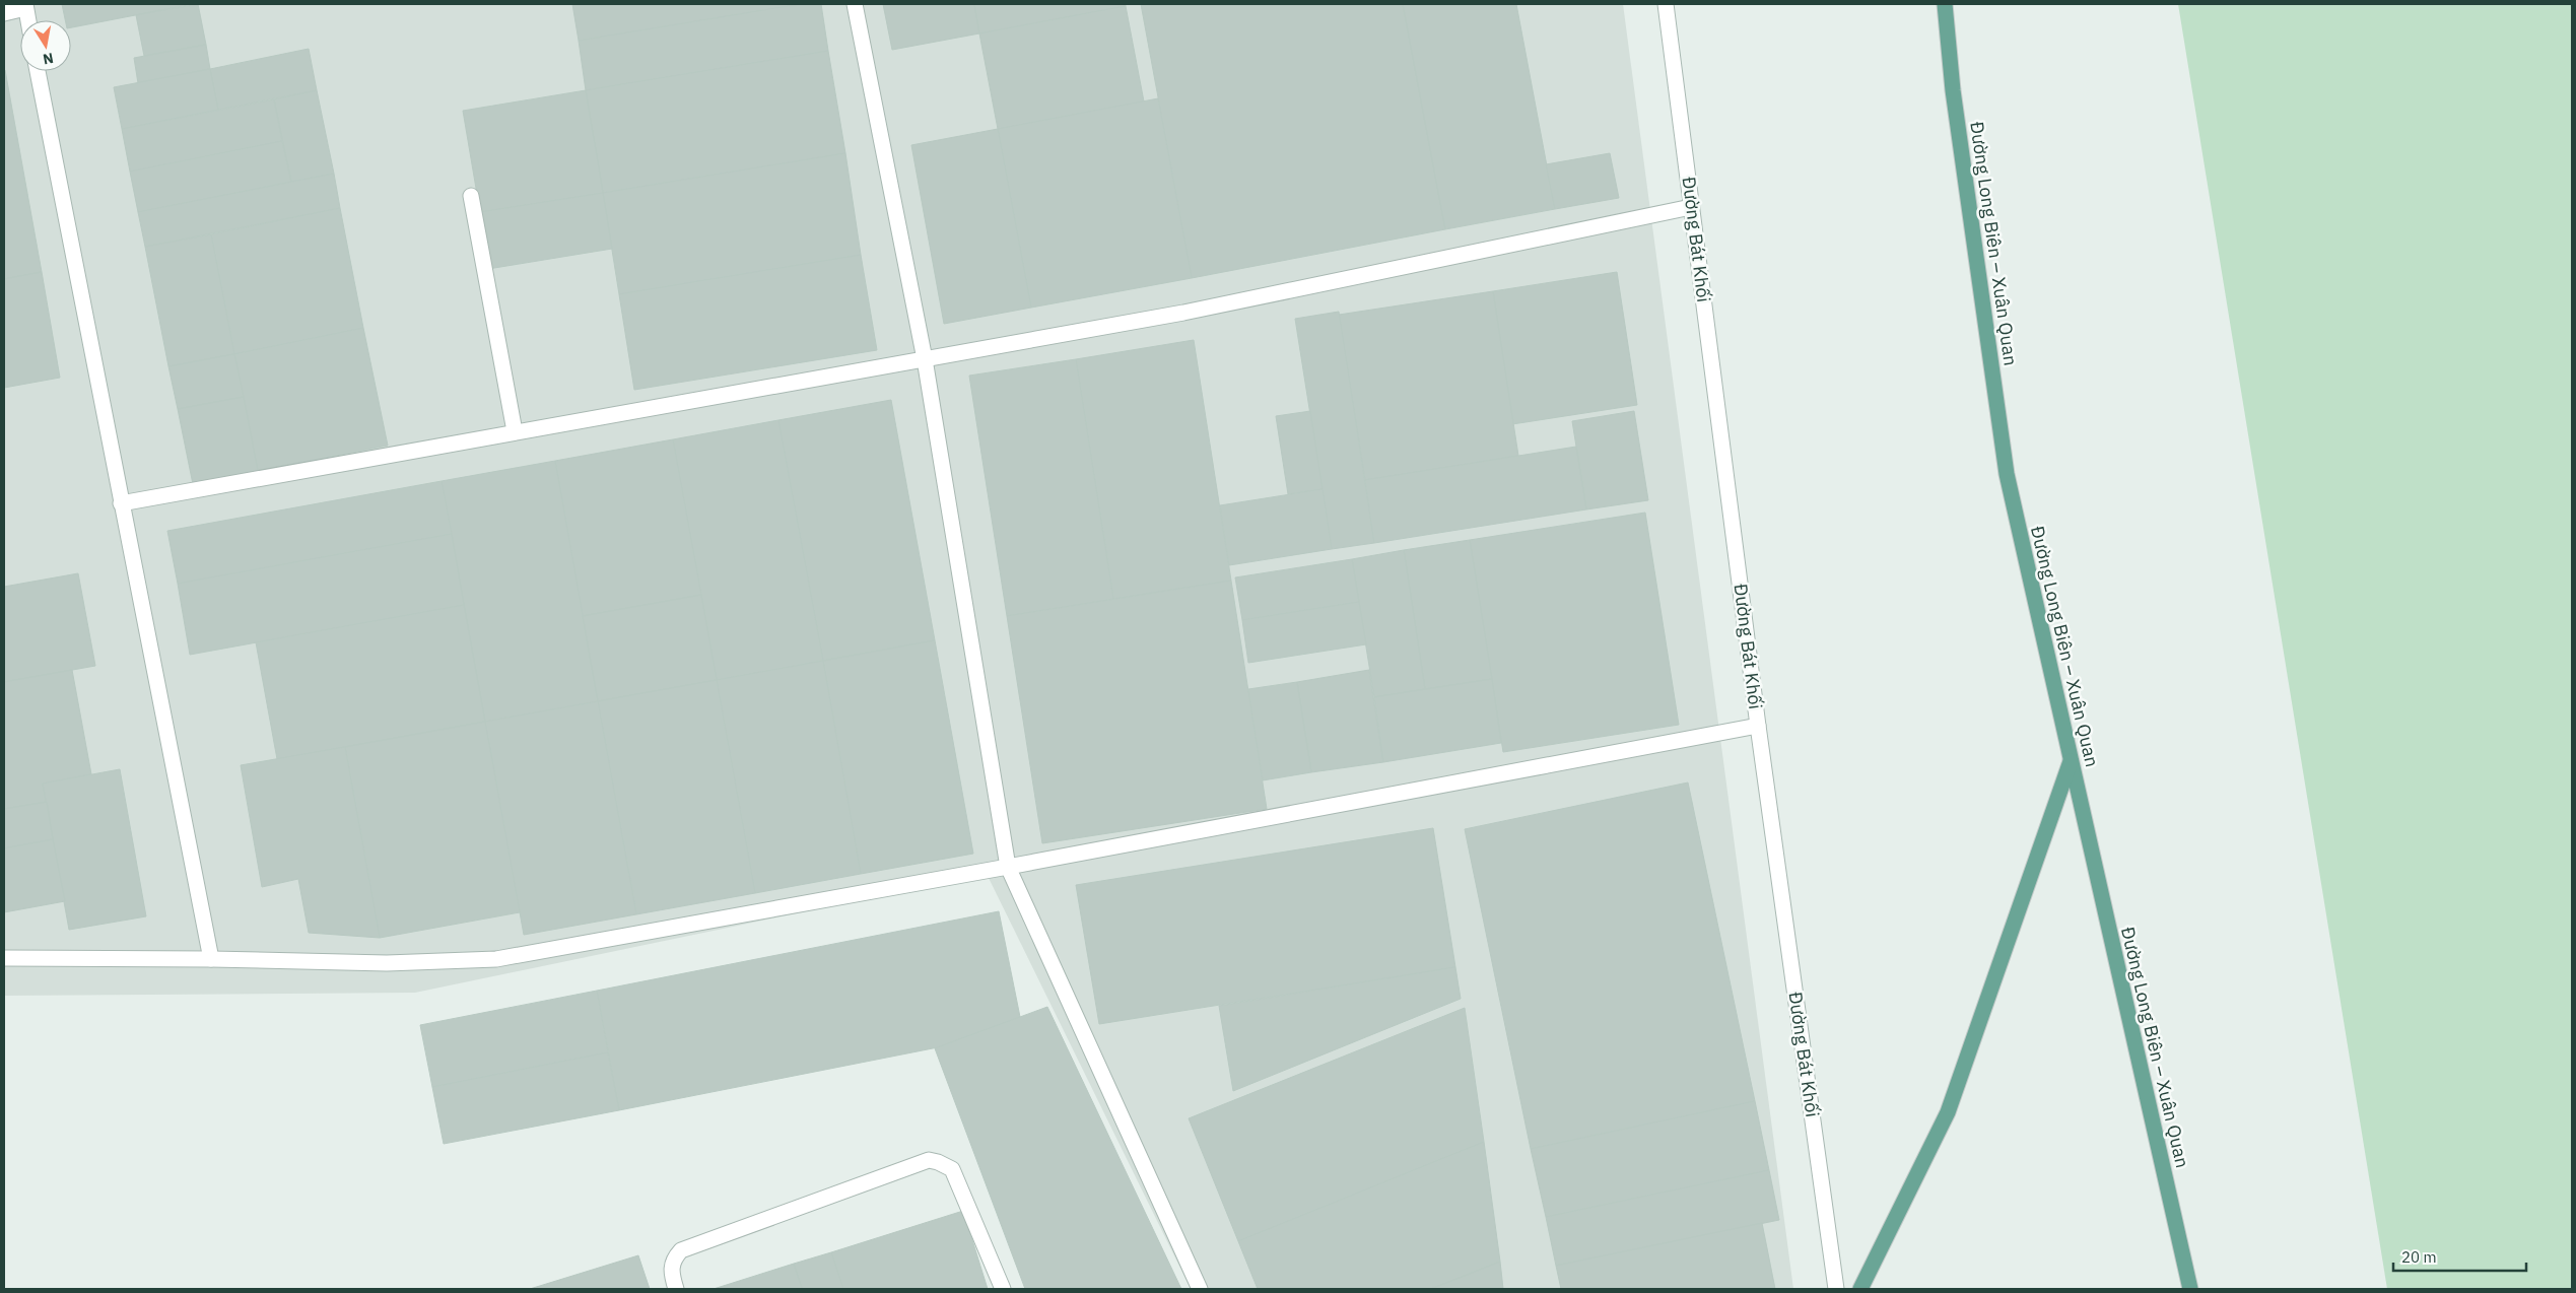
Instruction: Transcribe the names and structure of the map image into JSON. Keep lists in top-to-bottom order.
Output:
{
  "streets": {
    "main road": ["Đường Long Biên – Xuân Quan"],
    "street": ["Đường Bát Khối"]
  },
  "scale_bar": "20 m",
  "north": "bottom"
}
